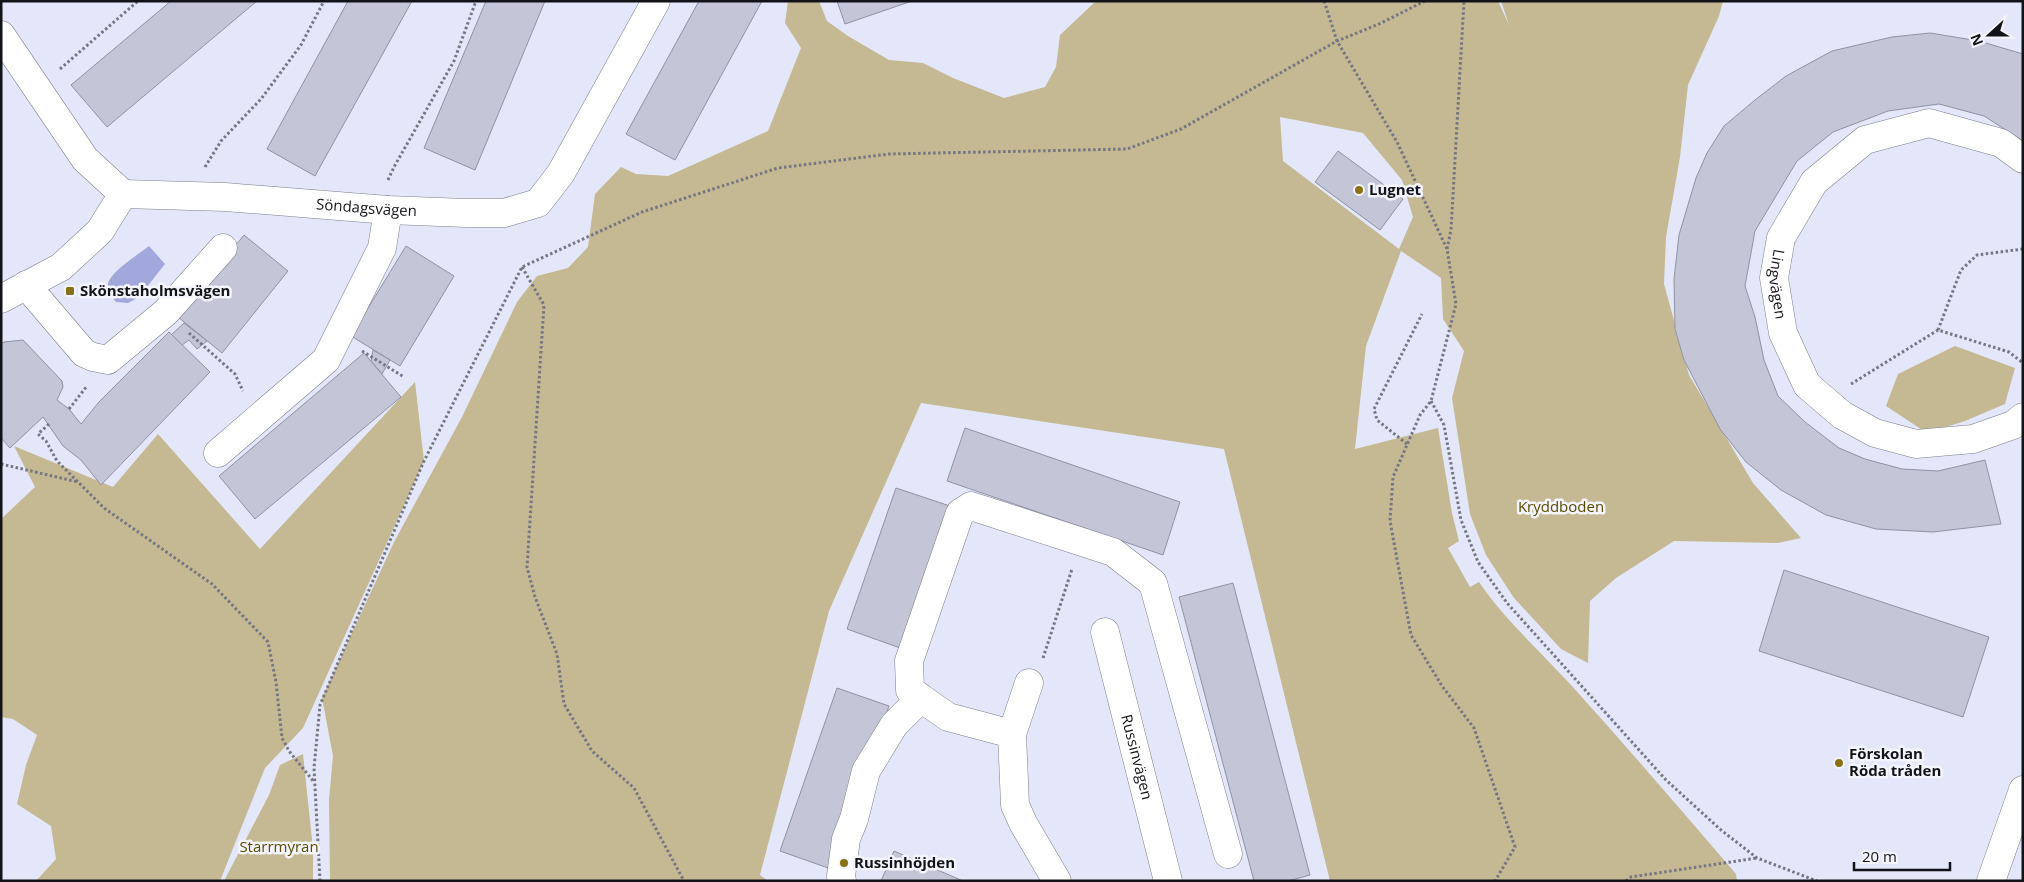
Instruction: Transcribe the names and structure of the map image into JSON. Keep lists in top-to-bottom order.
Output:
{
  "streets": {
    "street": ["Söndagsvägen", "Lingvägen", "Russinvägen"]
  },
  "parks": ["Kryddboden", "Starrmyran"],
  "places": {
    "other": ["Lugnet", "Förskolan Röda tråden", "Russinhöjden"],
    "transit": ["Skönstaholmsvägen"]
  },
  "scale_bar": "20 m",
  "north": "left"
}
